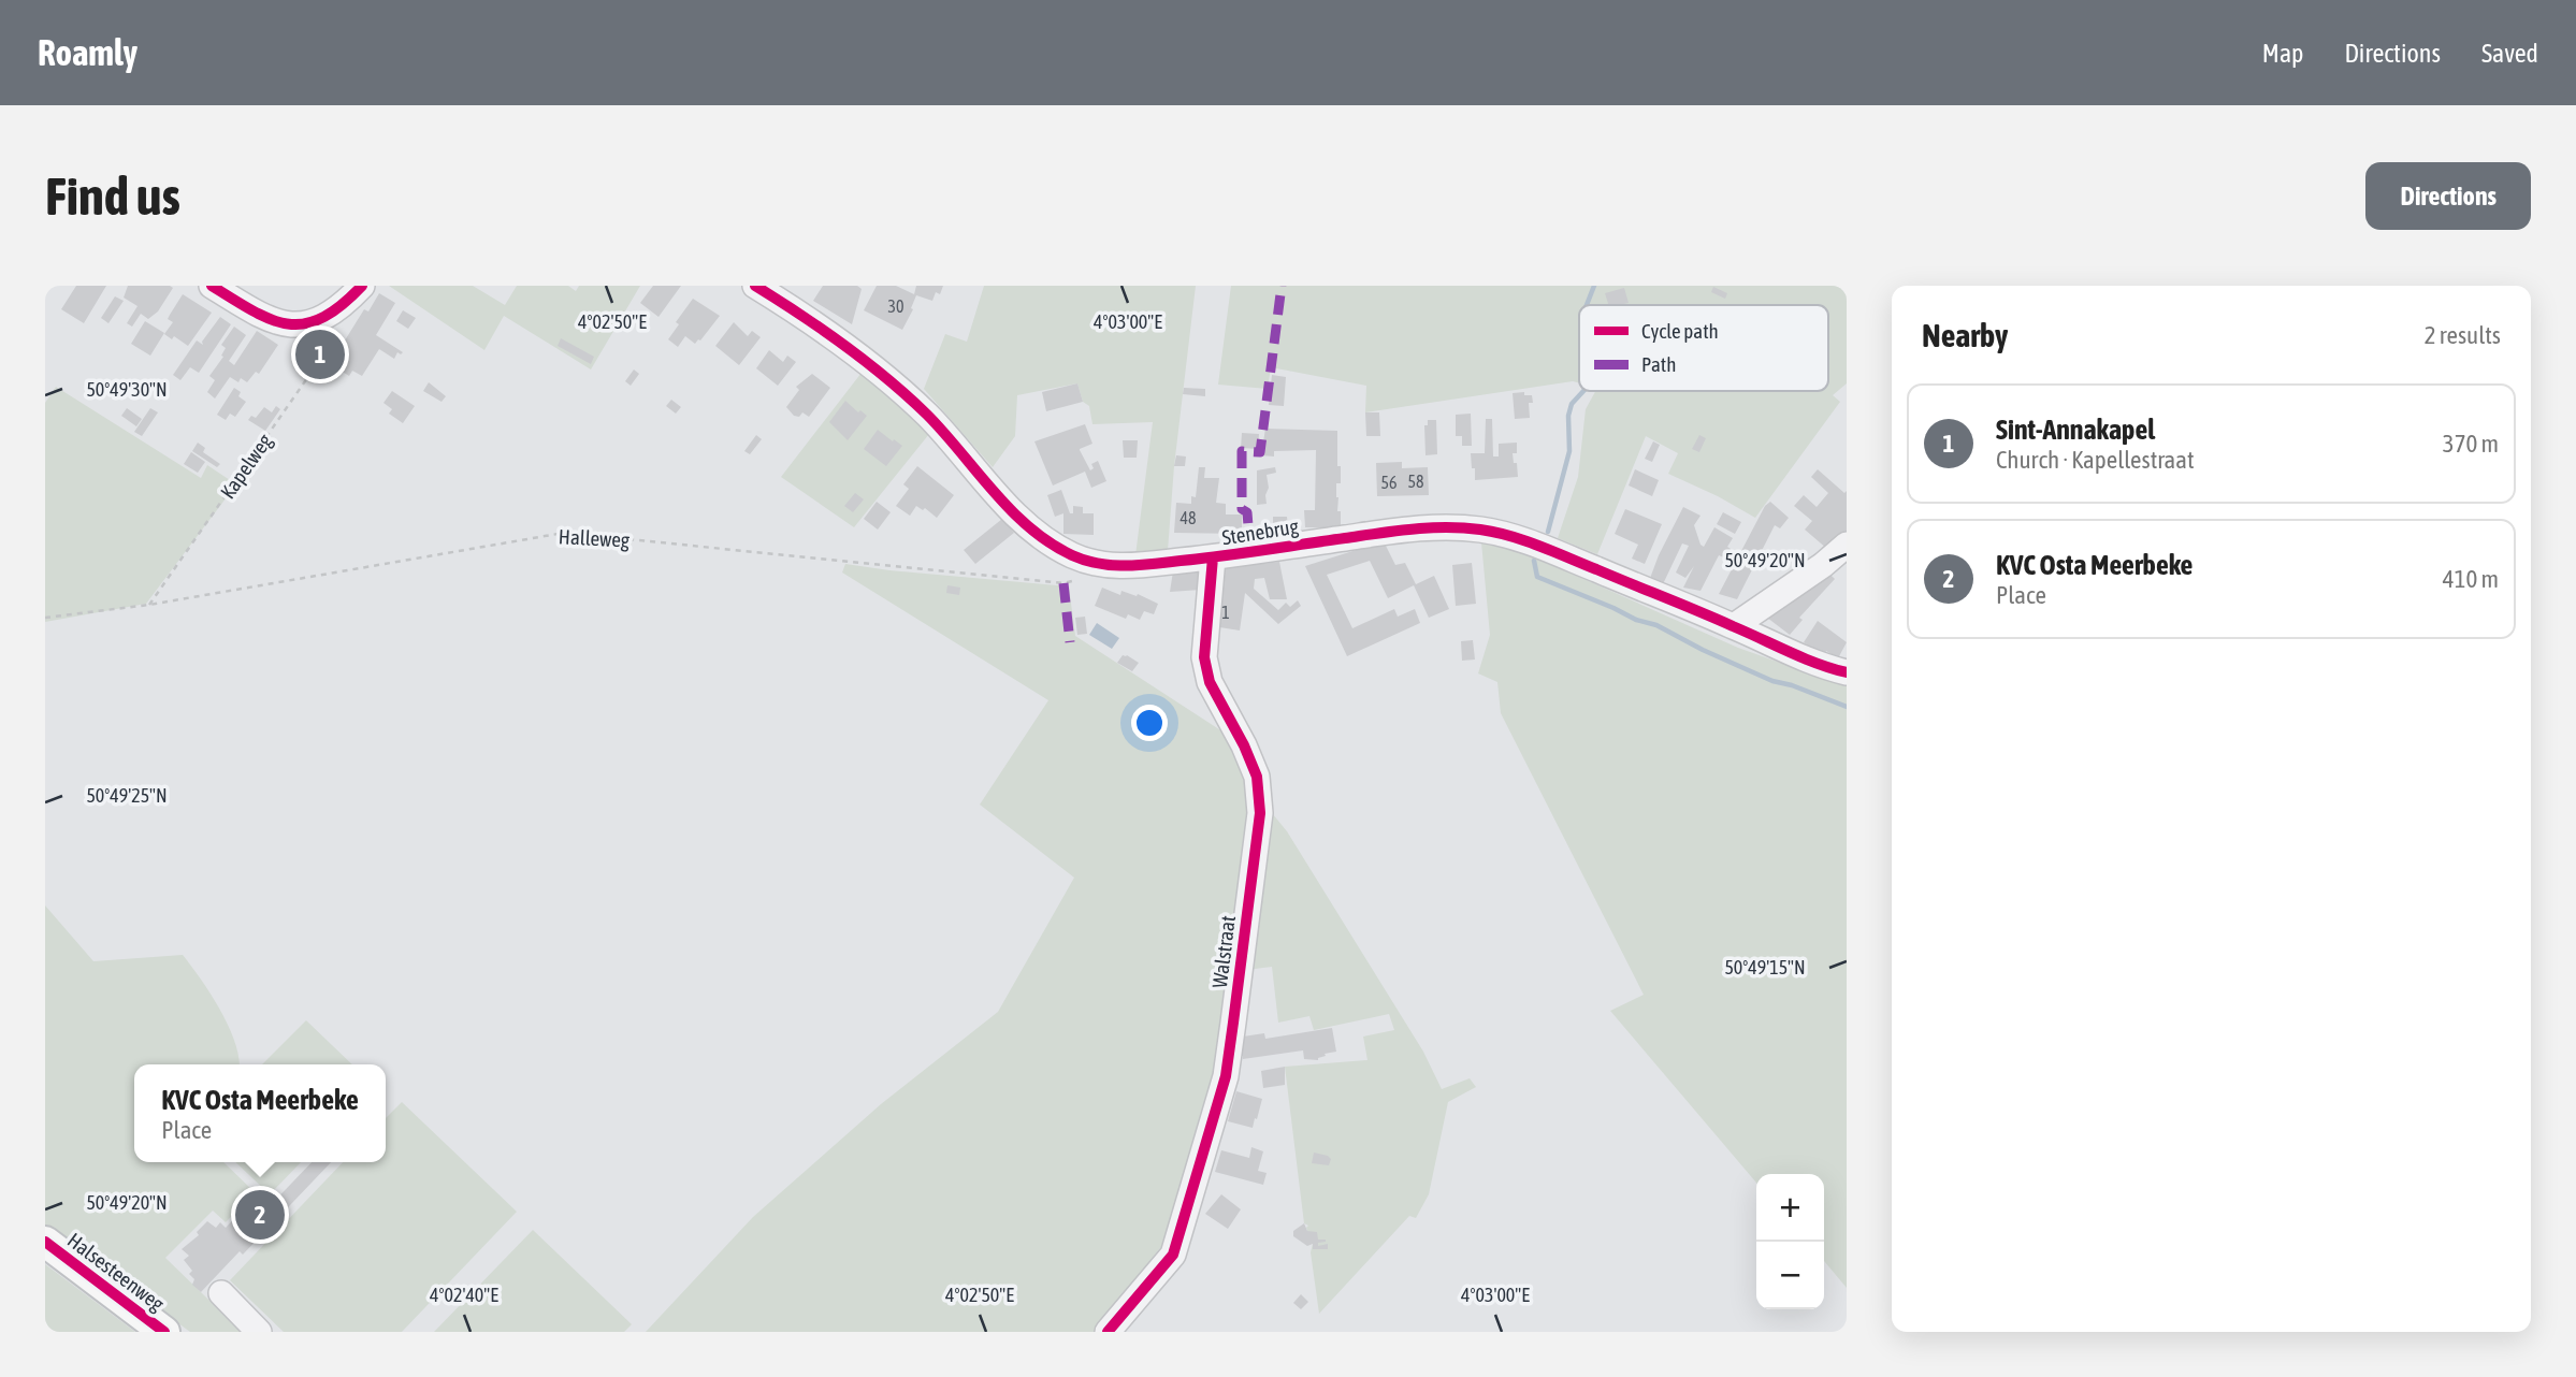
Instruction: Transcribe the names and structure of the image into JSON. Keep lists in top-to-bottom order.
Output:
{
  "streets": {
    "main road": ["Halsesteenweg"],
    "street": ["Stenebrug", "Walstraat"],
    "path": ["Kapelweg", "Halleweg"]
  },
  "crossings": [
    ["Kapelweg", "Halleweg"],
    ["Stenebrug", "Halleweg"],
    ["Stenebrug", "Walstraat"]
  ],
  "house_numbers": [
    "30",
    "58",
    "56",
    "48",
    "1"
  ],
  "legend": ["Cycle path", "Path"],
  "page": {
    "header": "Roamly",
    "nav": ["Map", "Directions", "Saved"],
    "buttons": "Directions",
    "title": "Find us",
    "heading": ["Nearby", "2 results"],
    "pins": ["1", "2"],
    "list": [
      {
        "mark": "1",
        "name": "Sint-Annakapel",
        "note": "Church · Kapellestraat",
        "value": "370 m"
      },
      {
        "mark": "2",
        "name": "KVC Osta Meerbeke",
        "note": "Place",
        "value": "410 m"
      }
    ],
    "popup": ["KVC Osta Meerbeke", "Place"],
    "map_buttons": ["+", "−"]
  },
  "coordinates": [
    "4°02'50\"E",
    "4°03'00\"E",
    "50°49'30\"N",
    "50°49'20\"N",
    "50°49'25\"N",
    "50°49'15\"N",
    "4°02'40\"E"
  ]
}
